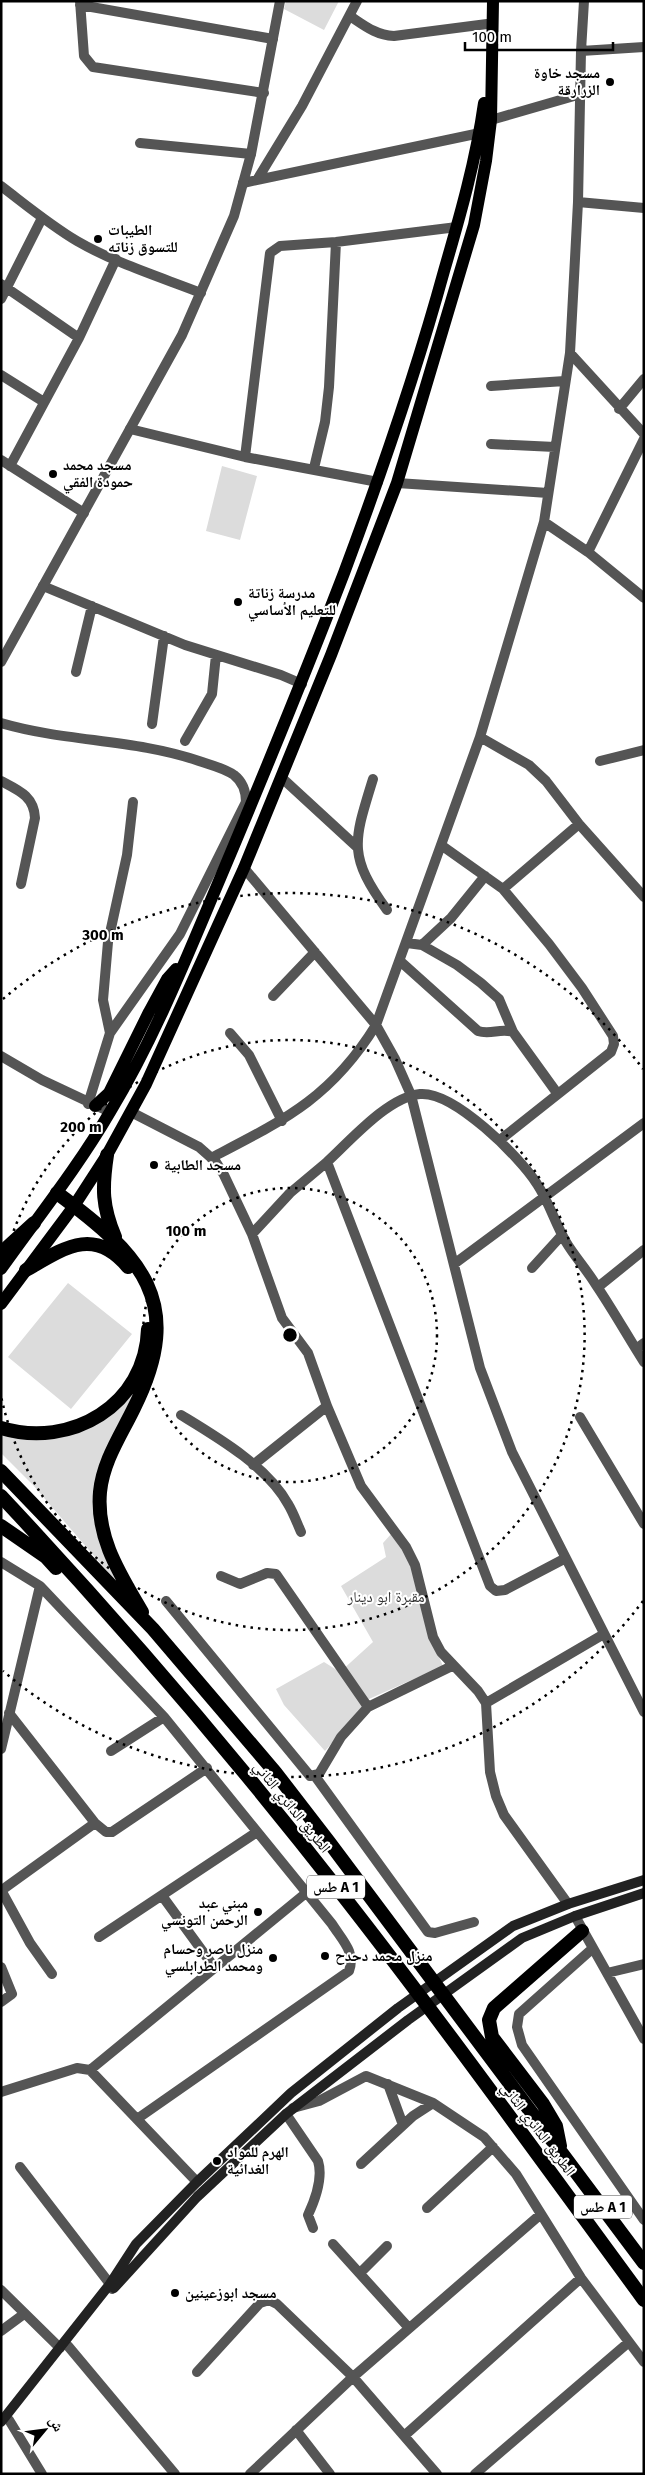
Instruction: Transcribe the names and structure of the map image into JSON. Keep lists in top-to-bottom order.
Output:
{
  "streets": {
    "highway": ["الطريق الدائري الثاني", "طس A 1"]
  },
  "parks": ["مقبرة ابو دينار"],
  "places": [
    "مسجد خاوة الزرارقة",
    "الطيبات للتسوق زناته",
    "مسجد محمد حمودة الفقي",
    "مدرسة زناتة للتعليم الأساسي",
    "مسجد الطابية",
    "مبني عبد الرحمن التونسي",
    "منزل محمد دحدح",
    "منزل ناصر وحسام ومحمد الطرابلسي",
    "الهرم للمواد الغدائية",
    "مسجد ابوزعينين"
  ],
  "scale_bar": "100 m",
  "north": "top right",
  "rings": ["300 m", "200 m", "100 m"]
}
